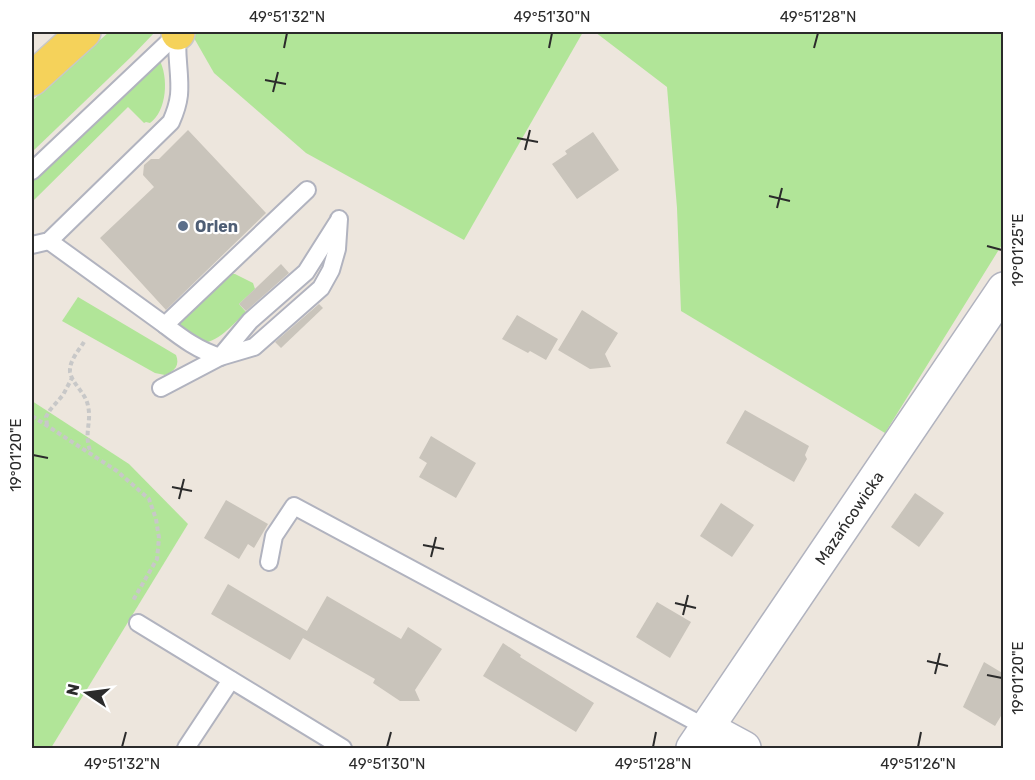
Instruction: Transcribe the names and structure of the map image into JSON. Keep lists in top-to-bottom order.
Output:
{
  "streets": {
    "street": ["Mazańcowicka"]
  },
  "places": ["Orlen"],
  "north": "left",
  "coordinates": [
    "49°51'32\"N",
    "49°51'30\"N",
    "49°51'28\"N",
    "19°01'25\"E",
    "19°01'20\"E",
    "49°51'26\"N"
  ]
}
